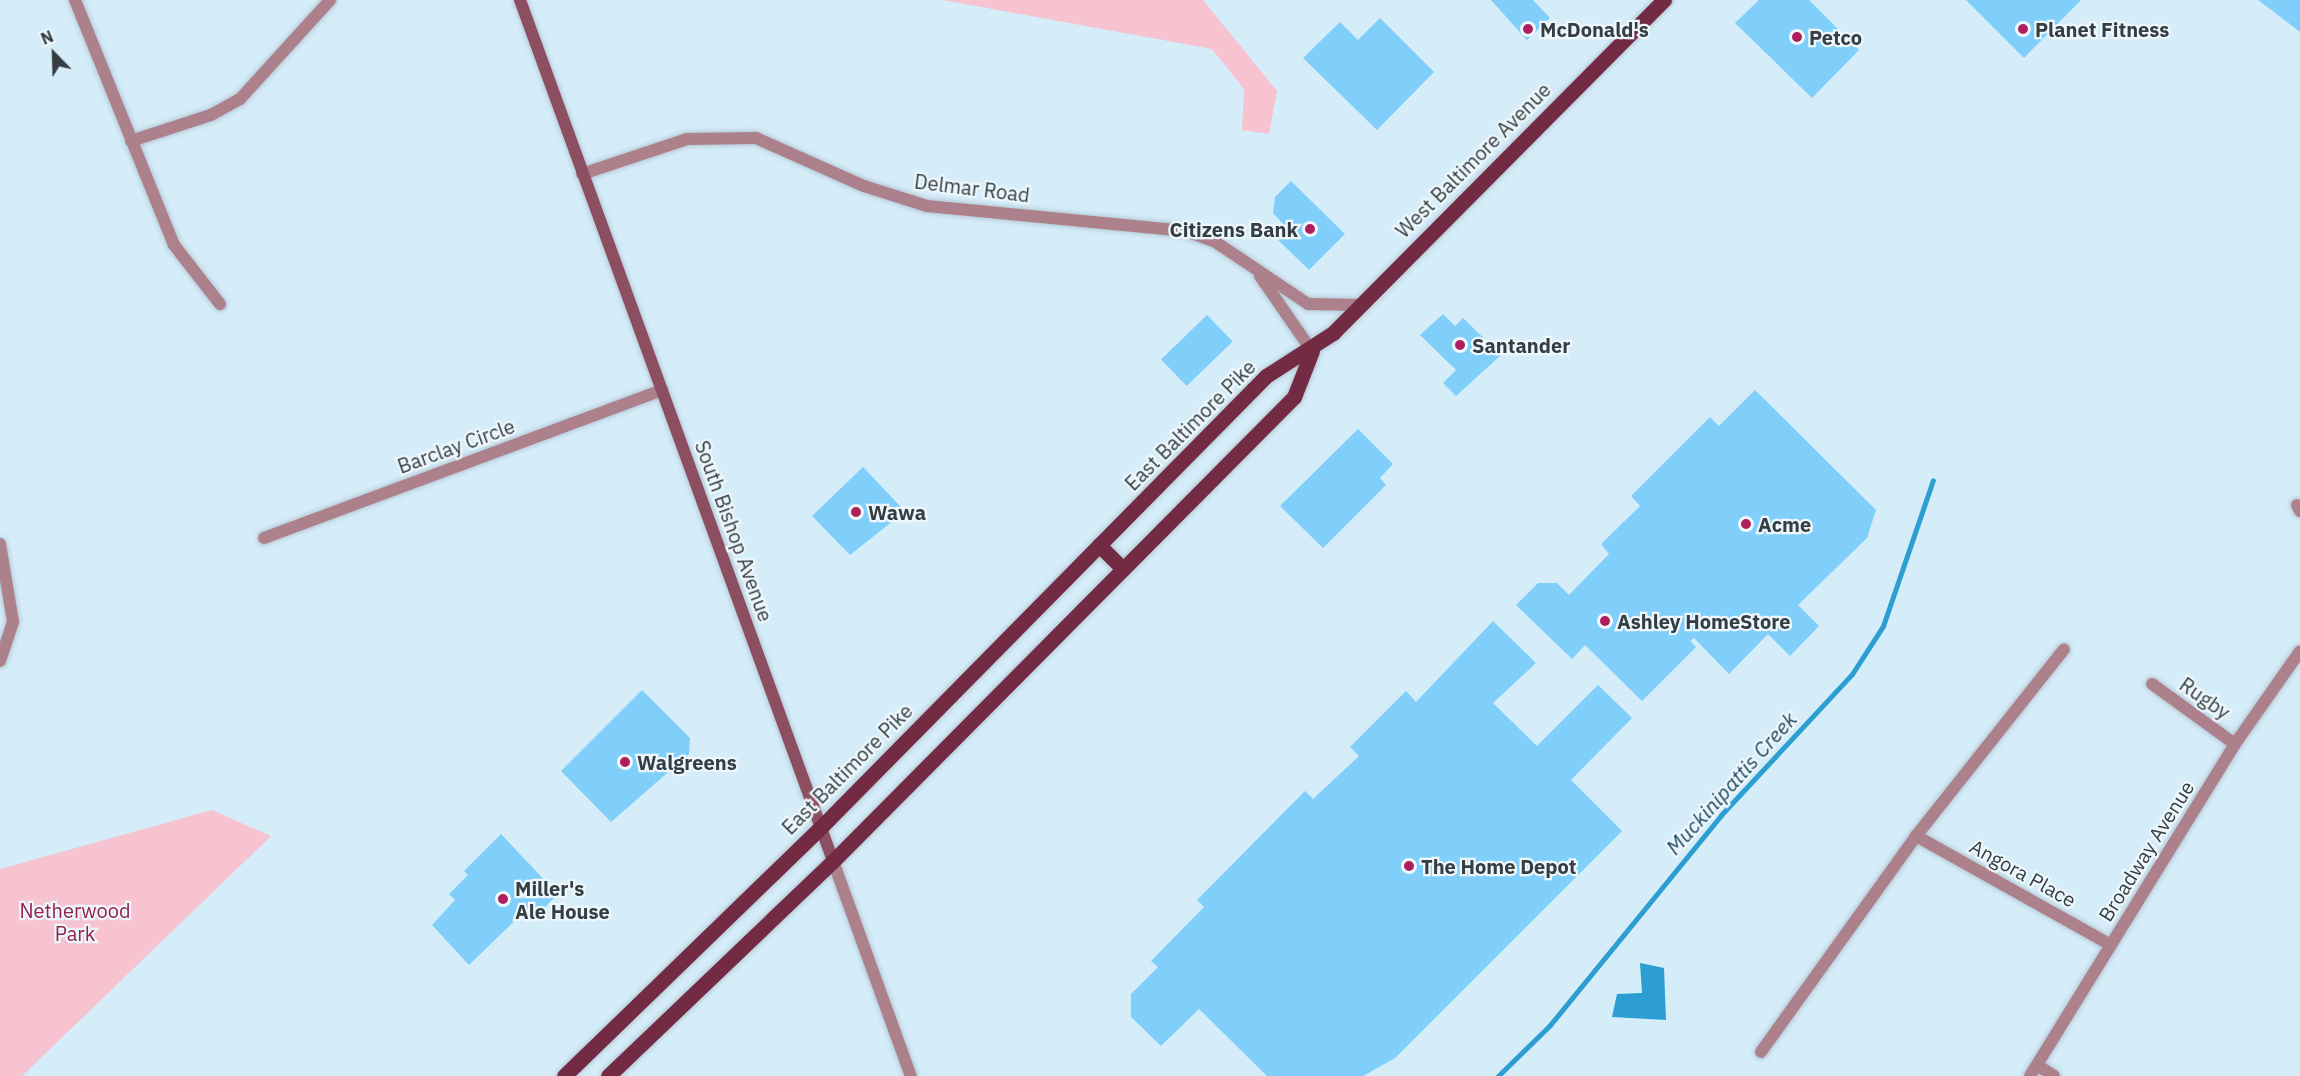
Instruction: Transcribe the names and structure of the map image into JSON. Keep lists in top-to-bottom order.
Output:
{
  "streets": {
    "main road": ["West Baltimore Avenue", "East Baltimore Pike", "South Bishop Avenue"],
    "street": [
      "Delmar Road",
      "Barclay Circle",
      "Rugby",
      "Broadway Avenue",
      "Angora Place"
    ]
  },
  "crossings": [
    ["West Baltimore Avenue", "Delmar Road"],
    ["West Baltimore Avenue", "East Baltimore Pike"],
    ["Delmar Road", "East Baltimore Pike"],
    ["Delmar Road", "South Bishop Avenue"],
    ["East Baltimore Pike", "South Bishop Avenue"],
    ["Barclay Circle", "South Bishop Avenue"],
    ["Rugby", "Broadway Avenue"],
    ["Broadway Avenue", "Angora Place"]
  ],
  "water": ["Muckinipattis Creek"],
  "parks": ["Netherwood Park"],
  "places": [
    "McDonald's",
    "Planet Fitness",
    "Petco",
    "Citizens Bank",
    "Santander",
    "Wawa",
    "Acme",
    "Ashley HomeStore",
    "Walgreens",
    "The Home Depot",
    "Miller's Ale House"
  ],
  "north": "top left"
}
